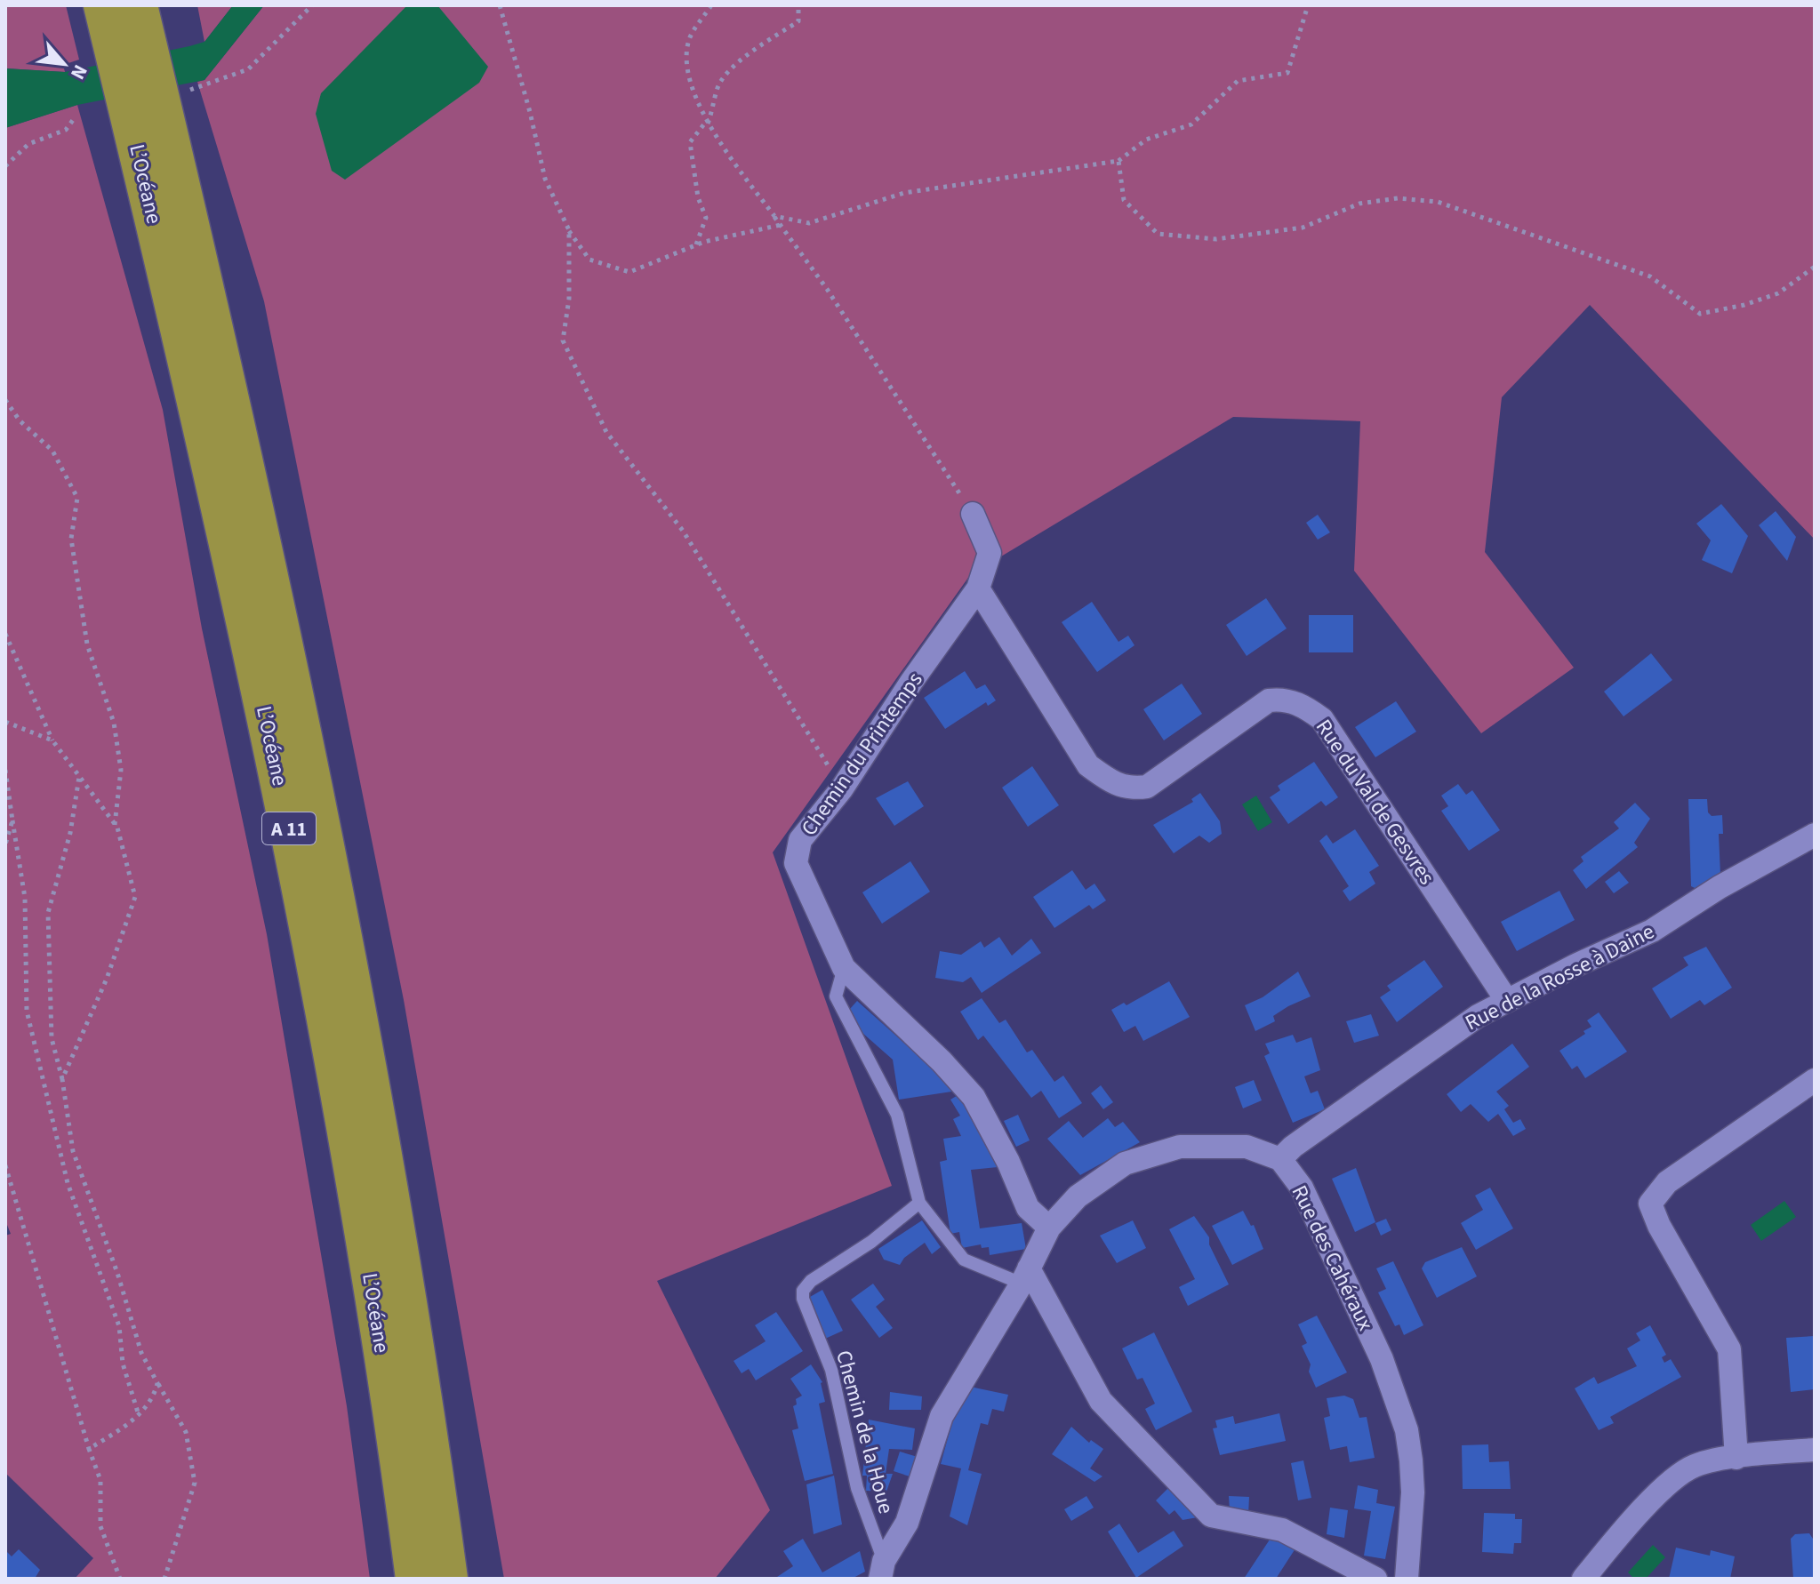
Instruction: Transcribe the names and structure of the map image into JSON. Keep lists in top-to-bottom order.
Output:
{
  "streets": {
    "highway": ["L’Océane", "A 11"],
    "street": [
      "Chemin du Printemps",
      "Rue du Val de Gesvres",
      "Rue de la Rosse à Daine",
      "Rue des Cahéraux"
    ],
    "lane": ["Chemin de la Houe"]
  },
  "crossings": [
    ["Chemin du Printemps", "Rue du Val de Gesvres"],
    ["Rue du Val de Gesvres", "Rue de la Rosse à Daine"],
    ["Rue de la Rosse à Daine", "Rue des Cahéraux"]
  ],
  "north": "bottom right"
}
